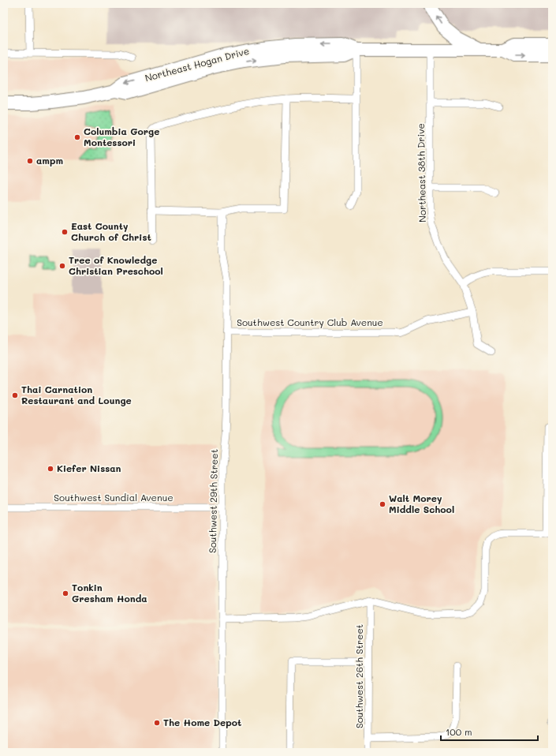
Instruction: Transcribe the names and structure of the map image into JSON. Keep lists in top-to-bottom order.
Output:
{
  "streets": {
    "highway": ["Northeast Hogan Drive"],
    "street": [
      "Northeast 38th Drive",
      "Southwest Country Club Avenue",
      "Southwest Sundial Avenue",
      "Southwest 29th Street",
      "Southwest 26th Street"
    ]
  },
  "crossings": [
    ["Northeast Hogan Drive", "Northeast 38th Drive"],
    ["Northeast 38th Drive", "Southwest Country Club Avenue"],
    ["Southwest Country Club Avenue", "Southwest 29th Street"],
    ["Southwest Sundial Avenue", "Southwest 29th Street"]
  ],
  "places": [
    "Columbia Gorge Montessori",
    "ampm",
    "East County Church of Christ",
    "Tree of Knowledge Christian Preschool",
    "Thai Carnation Restaurant and Lounge",
    "Kiefer Nissan",
    "Walt Morey Middle School",
    "Tonkin Gresham Honda",
    "The Home Depot"
  ],
  "scale_bar": "100 m"
}
